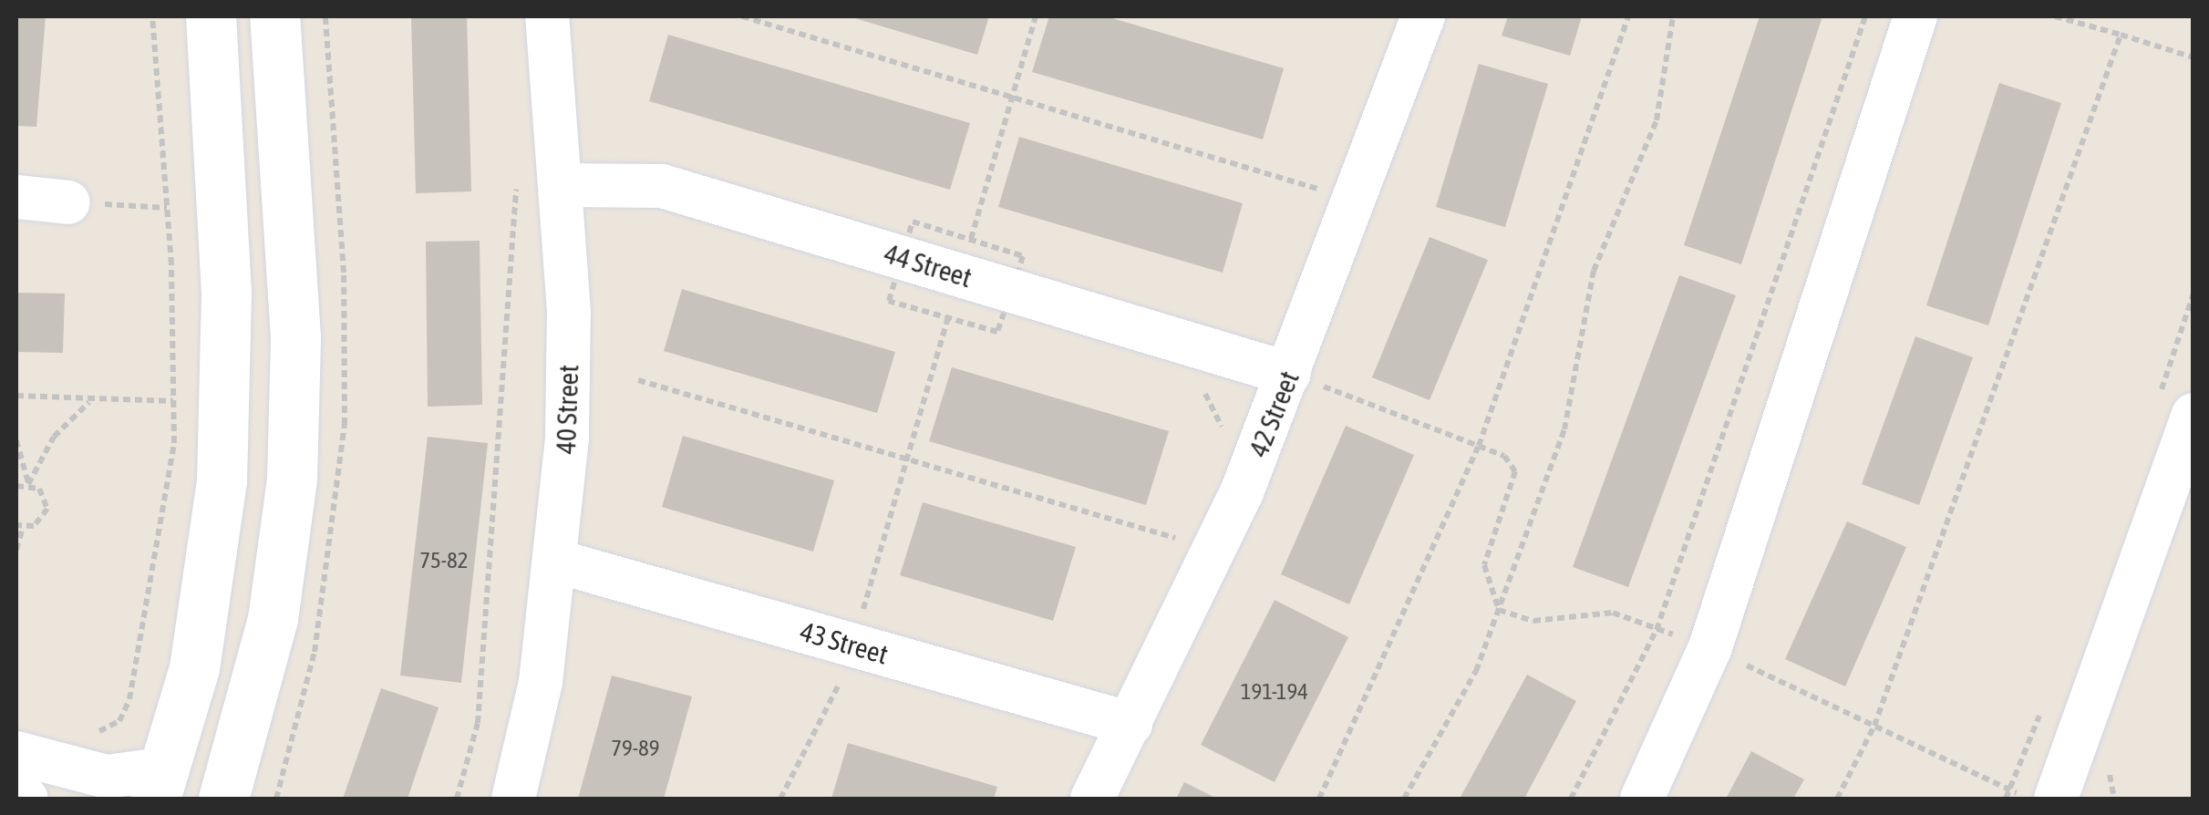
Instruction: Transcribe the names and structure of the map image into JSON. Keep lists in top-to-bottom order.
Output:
{
  "streets": {
    "street": [
      "44 Street",
      "40 Street",
      "42 Street",
      "43 Street"
    ]
  },
  "crossings": [
    ["44 Street", "40 Street"],
    ["44 Street", "42 Street"],
    ["40 Street", "43 Street"],
    ["42 Street", "43 Street"]
  ],
  "house_numbers": ["75-82", "191-194", "79-89"]
}
